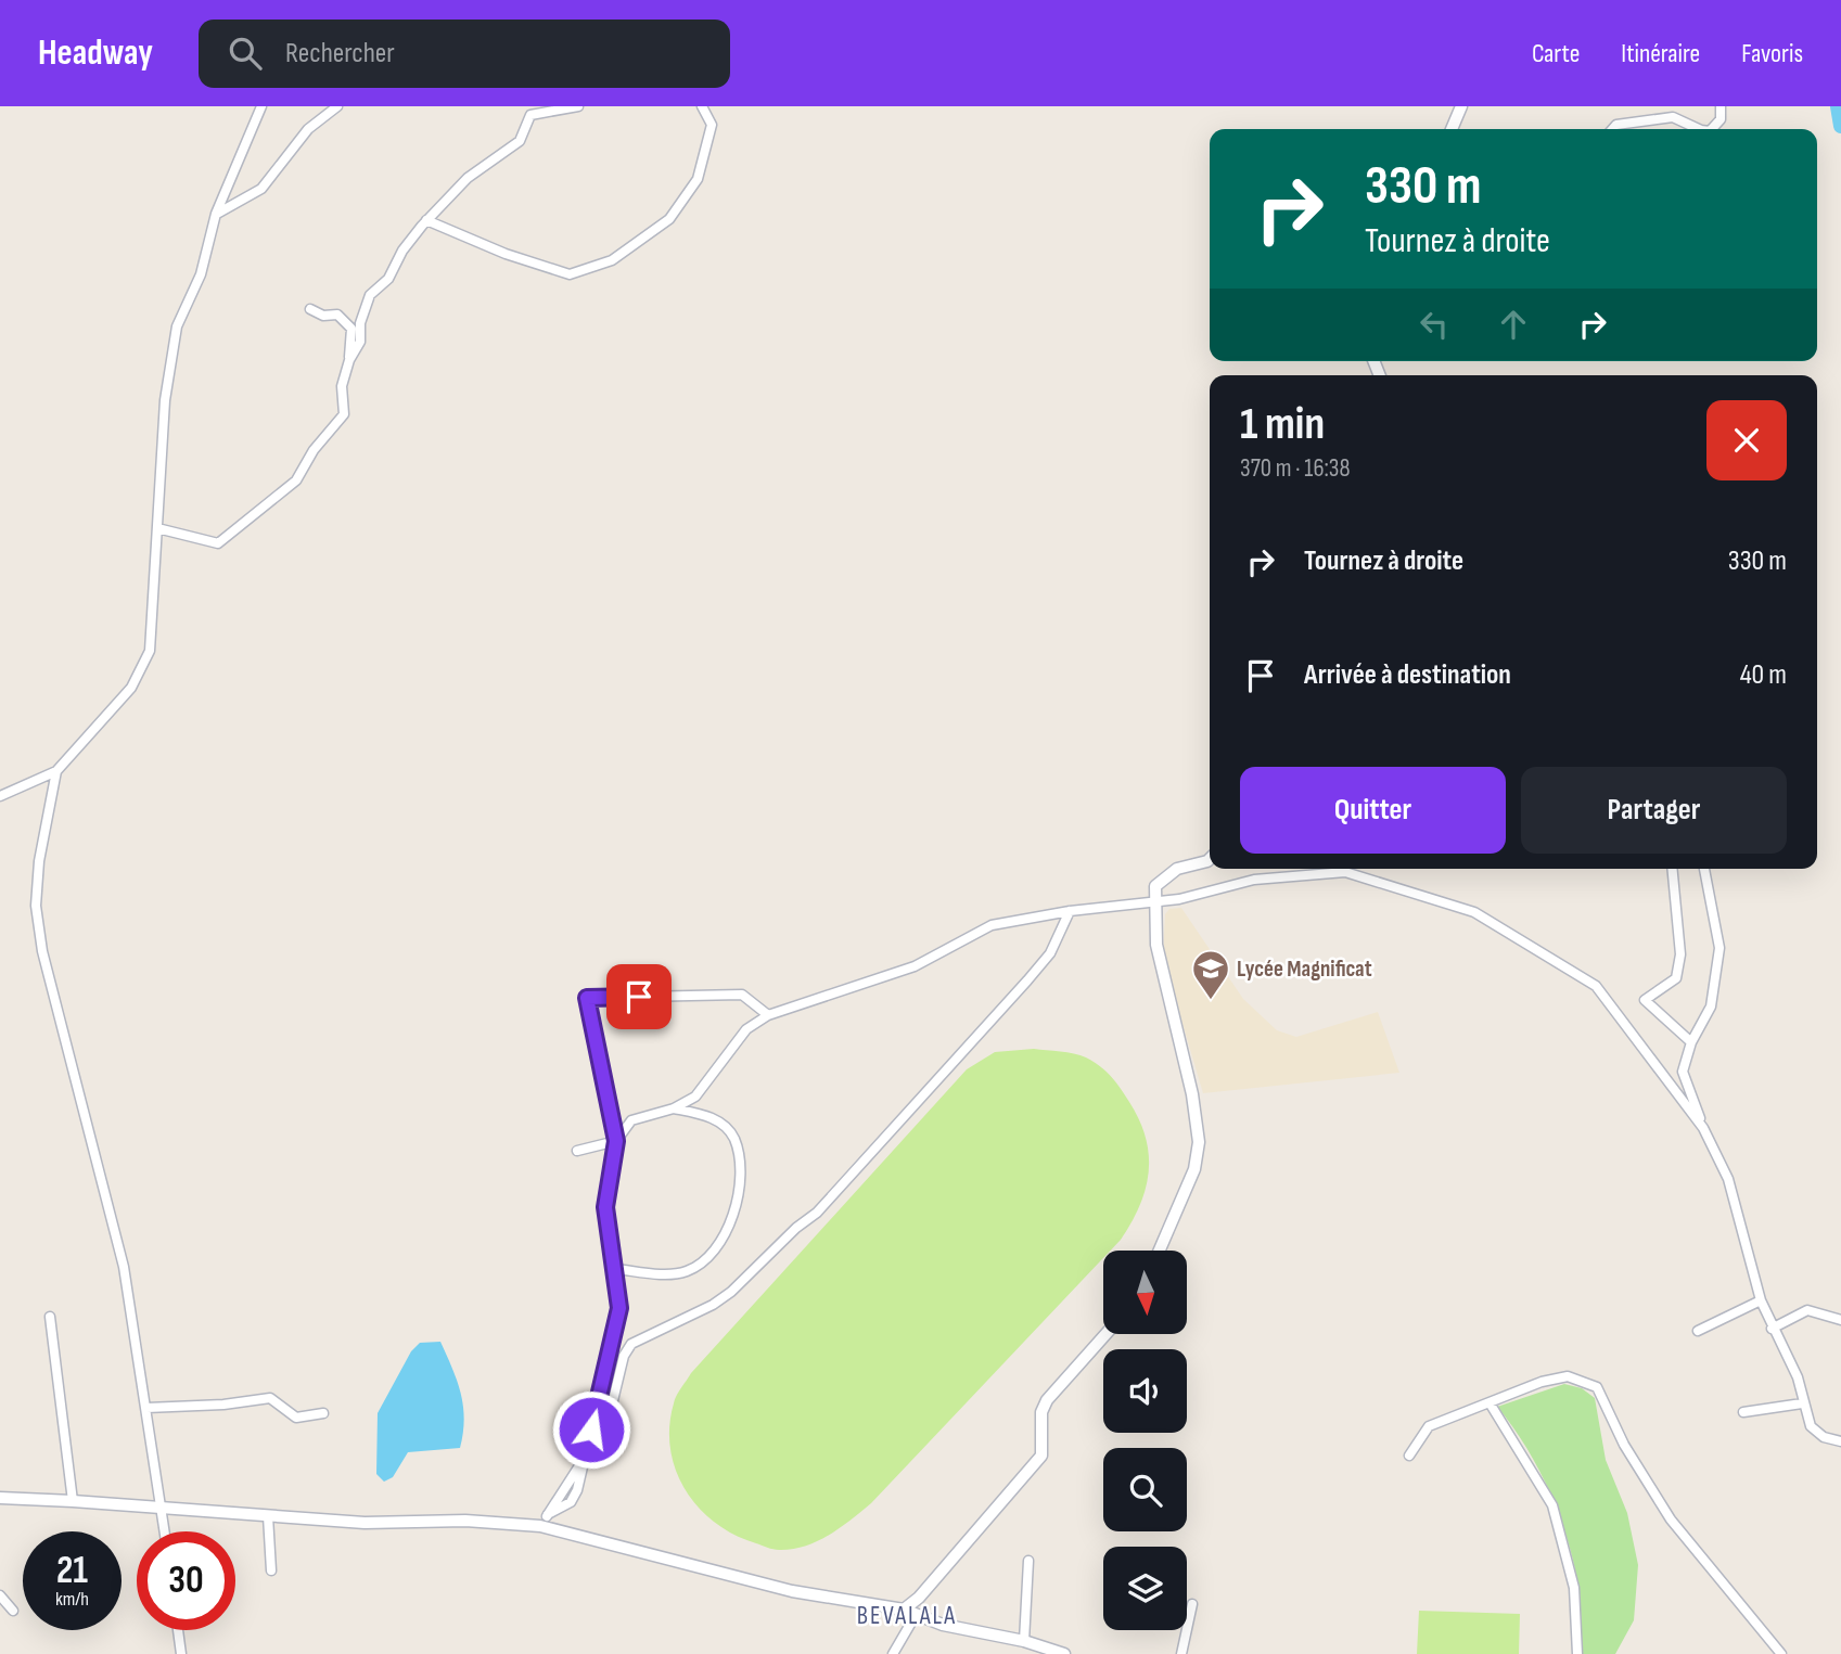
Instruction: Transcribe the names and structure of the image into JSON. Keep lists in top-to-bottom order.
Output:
{
  "districts": ["BEVALALA"],
  "places": {
    "school or university": ["Lycée Magnificat"]
  },
  "north": "bottom",
  "page": {
    "header": "Headway",
    "search": "Rechercher",
    "nav": ["Carte", "Itinéraire", "Favoris"],
    "turn": ["330 m", "Tournez à droite"],
    "heading": ["1 min", "370 m · 16:38"],
    "list": [
      {
        "name": "Tournez à droite",
        "value": "330 m"
      },
      {
        "name": "Arrivée à destination",
        "value": "40 m"
      }
    ],
    "buttons": ["Quitter", "Partager"],
    "speed": "21 km/h",
    "limit": "30"
  }
}
